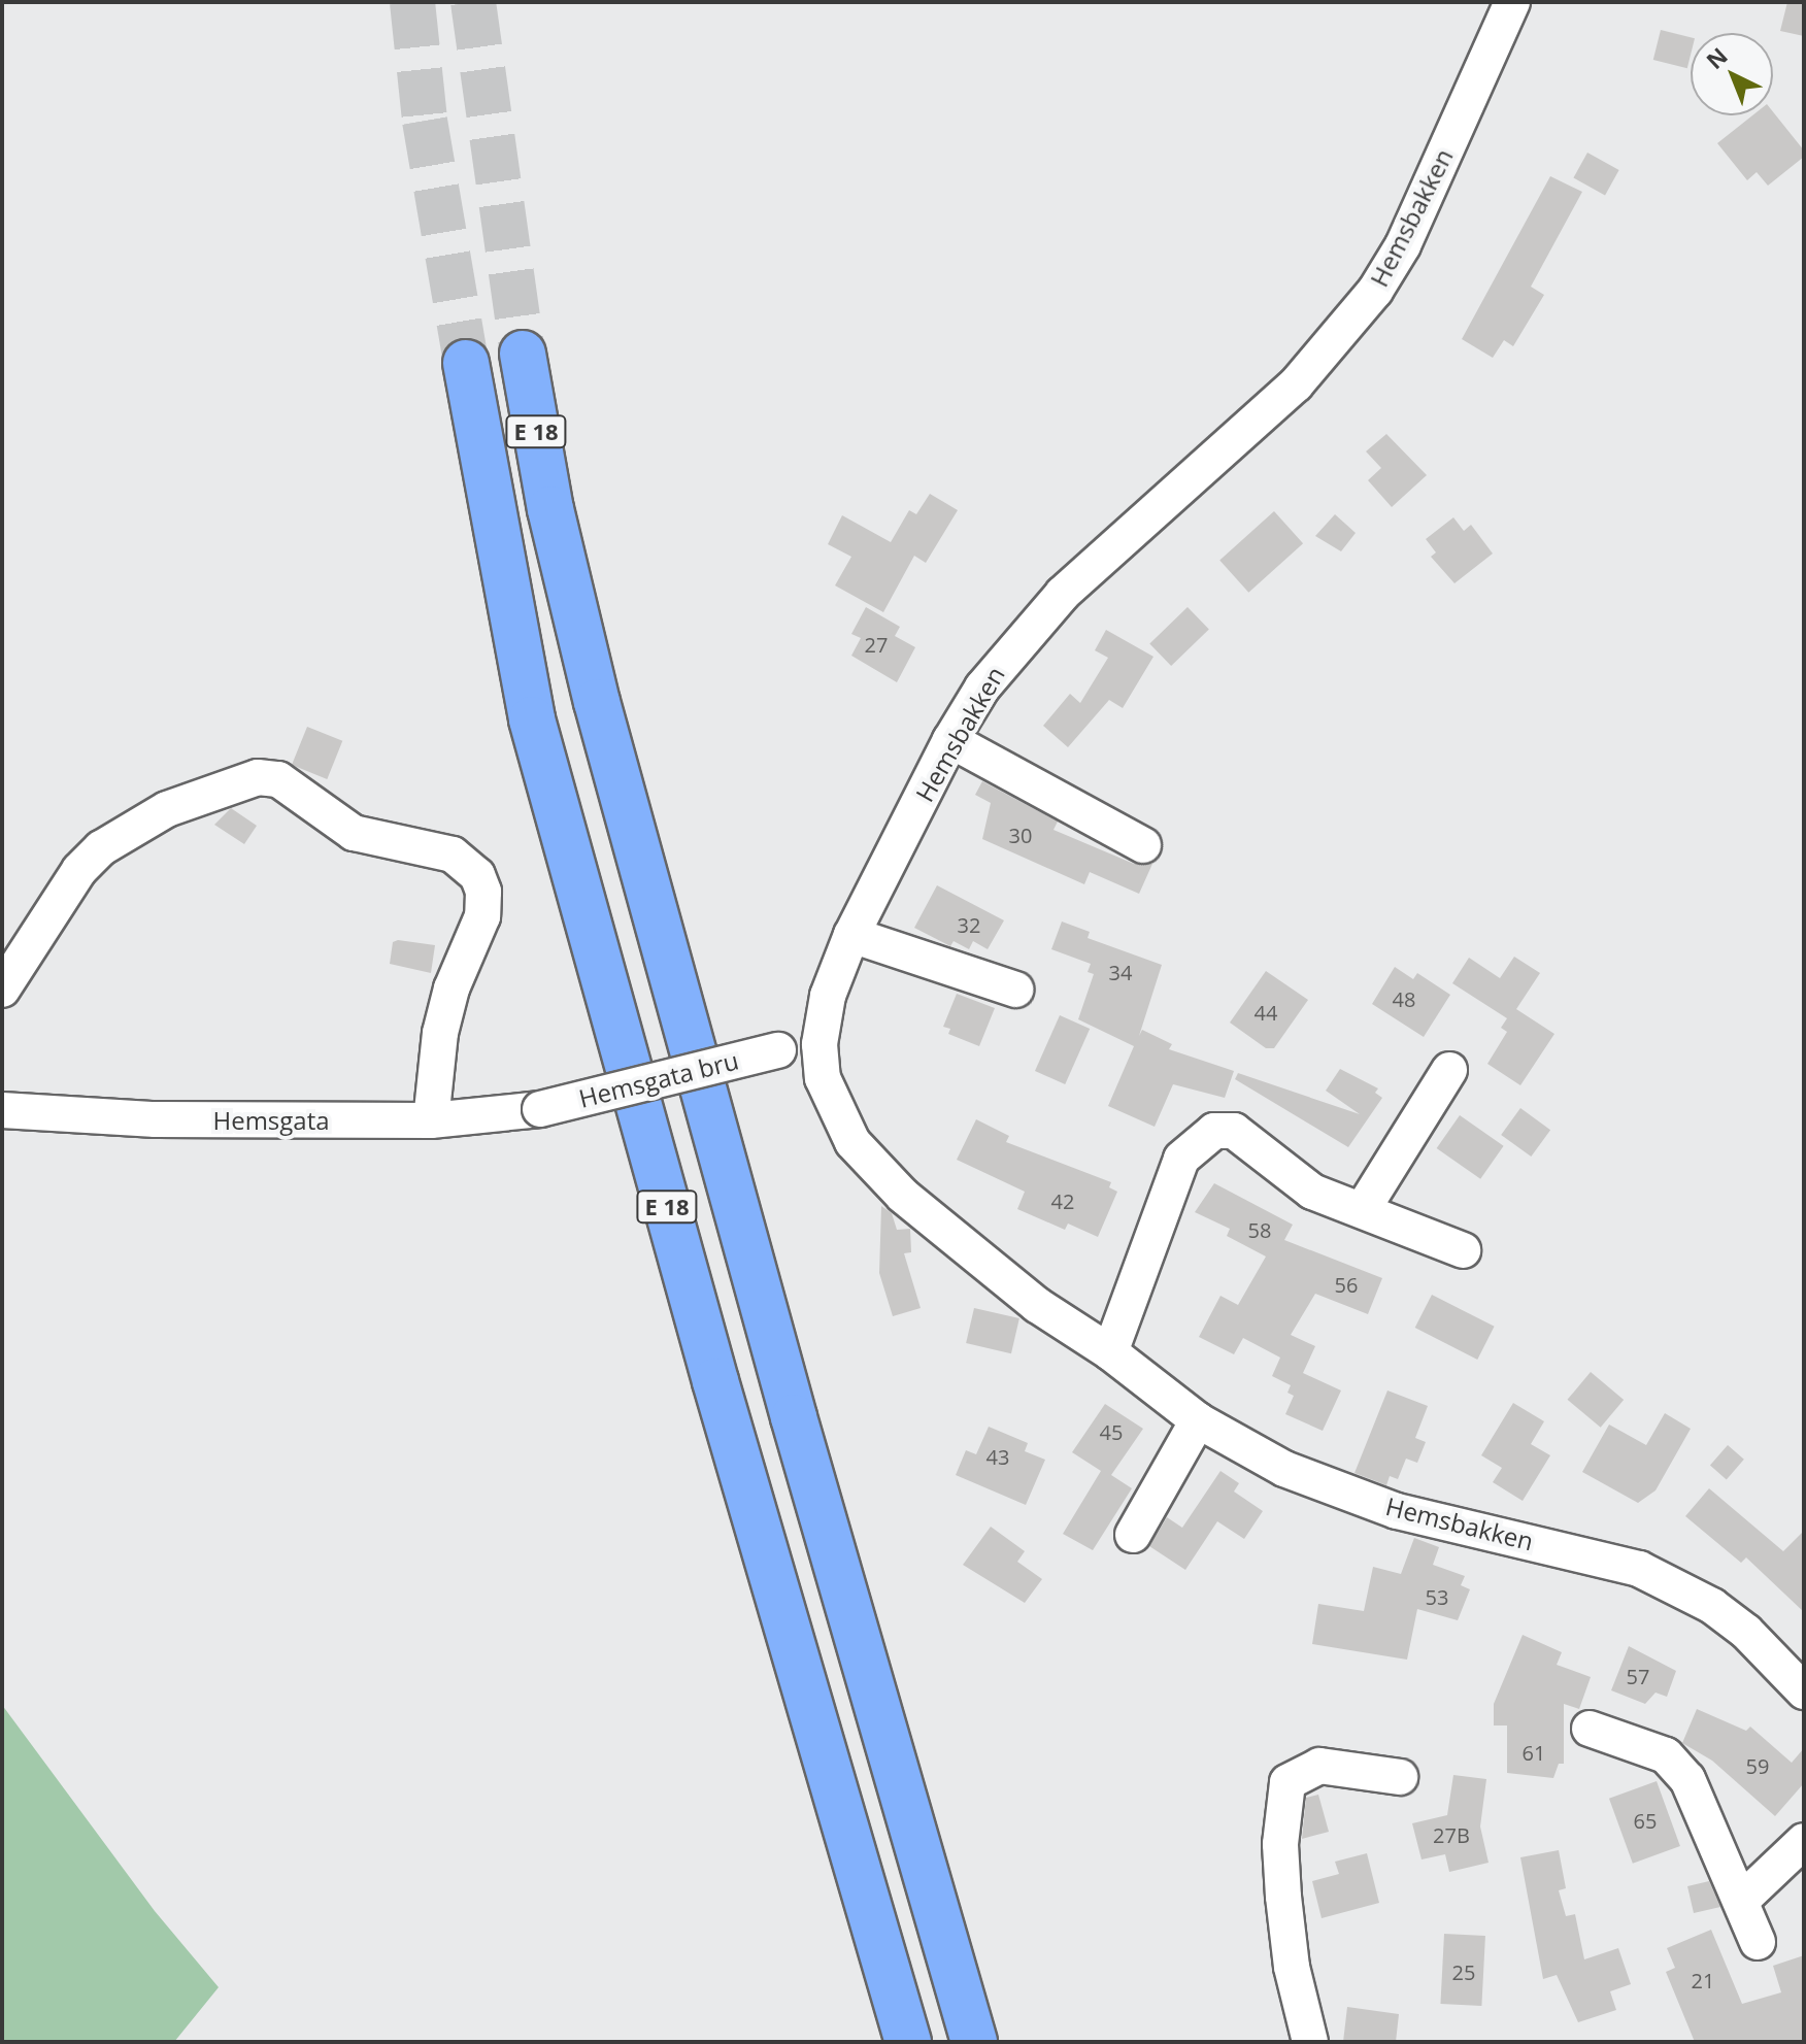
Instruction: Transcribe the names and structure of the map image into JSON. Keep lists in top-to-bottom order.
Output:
{
  "streets": {
    "highway": ["E 18"],
    "street": ["Hemsbakken", "Hemsgata bru", "Hemsgata"]
  },
  "crossings": [
    ["Hemsbakken", "Hemsgata bru"],
    ["Hemsgata bru", "Hemsgata"]
  ],
  "house_numbers": [
    "27",
    "30",
    "32",
    "34",
    "48",
    "44",
    "42",
    "58",
    "56",
    "45",
    "43",
    "53",
    "57",
    "61",
    "59",
    "65",
    "27B",
    "25",
    "21"
  ],
  "north": "top left"
}
